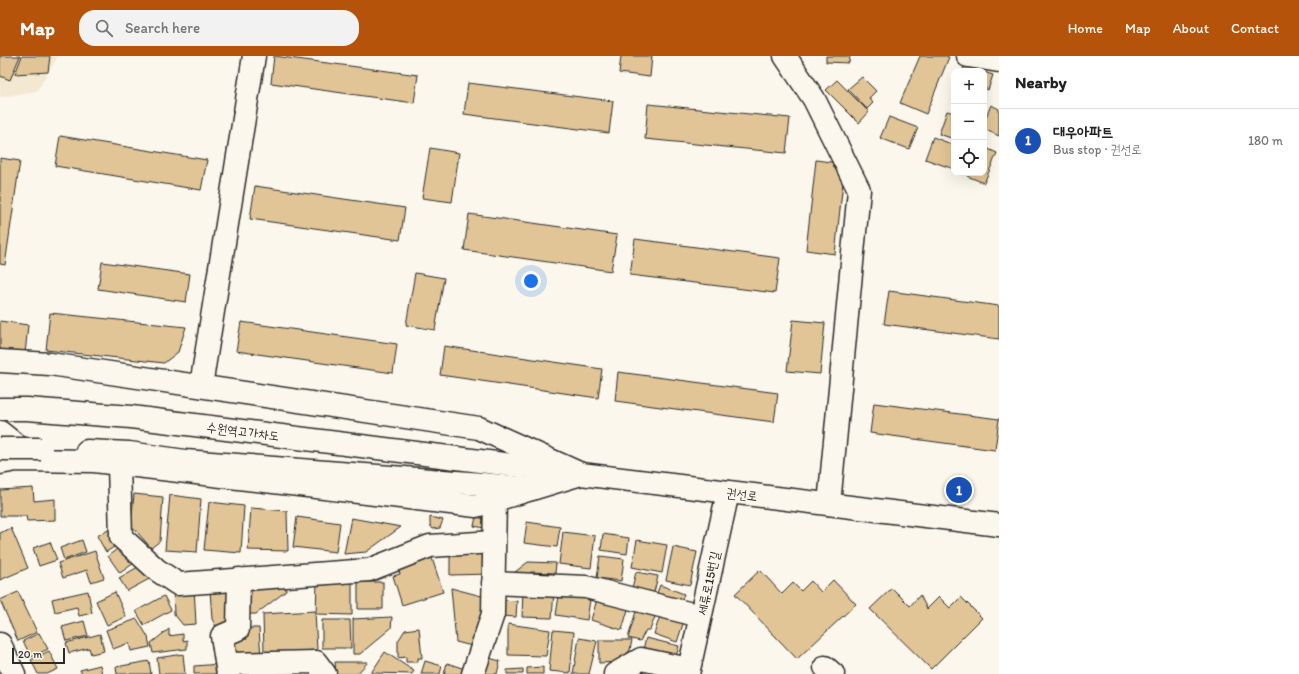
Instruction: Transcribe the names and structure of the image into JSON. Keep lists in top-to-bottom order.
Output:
{
  "streets": {
    "main road": ["수원역고가차도", "권선로", "세류로15번길"]
  },
  "crossings": [
    ["수원역고가차도", "권선로"],
    ["권선로", "세류로15번길"]
  ],
  "scale_bar": "20 m",
  "page": {
    "header": "Map",
    "search": "Search here",
    "nav": [
      "Home",
      "Map",
      "About",
      "Contact"
    ],
    "heading": "Nearby",
    "map_buttons": ["+", "−"],
    "list": [
      {
        "mark": "1",
        "name": "대우아파트",
        "note": "Bus stop · 권선로",
        "value": "180 m"
      }
    ],
    "pins": "1",
    "scale": "20 m"
  }
}
